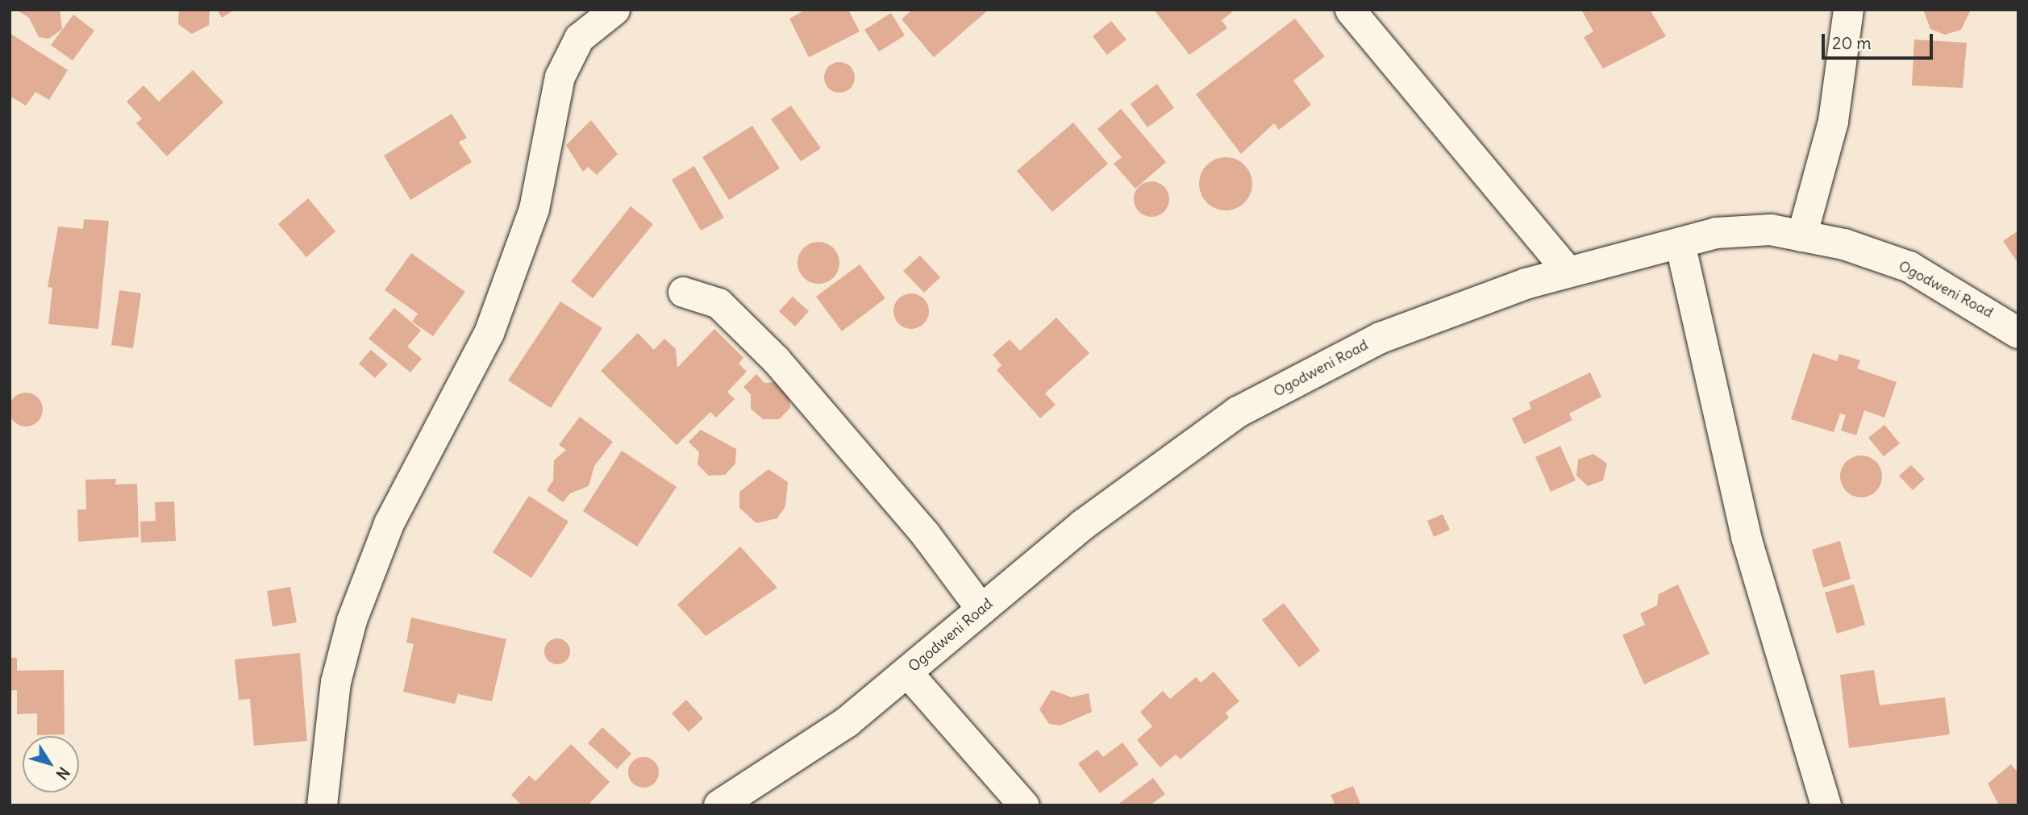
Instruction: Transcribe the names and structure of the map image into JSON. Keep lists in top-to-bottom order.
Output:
{
  "streets": {
    "street": ["Ogodweni Road"]
  },
  "scale_bar": "20 m",
  "north": "bottom right"
}
